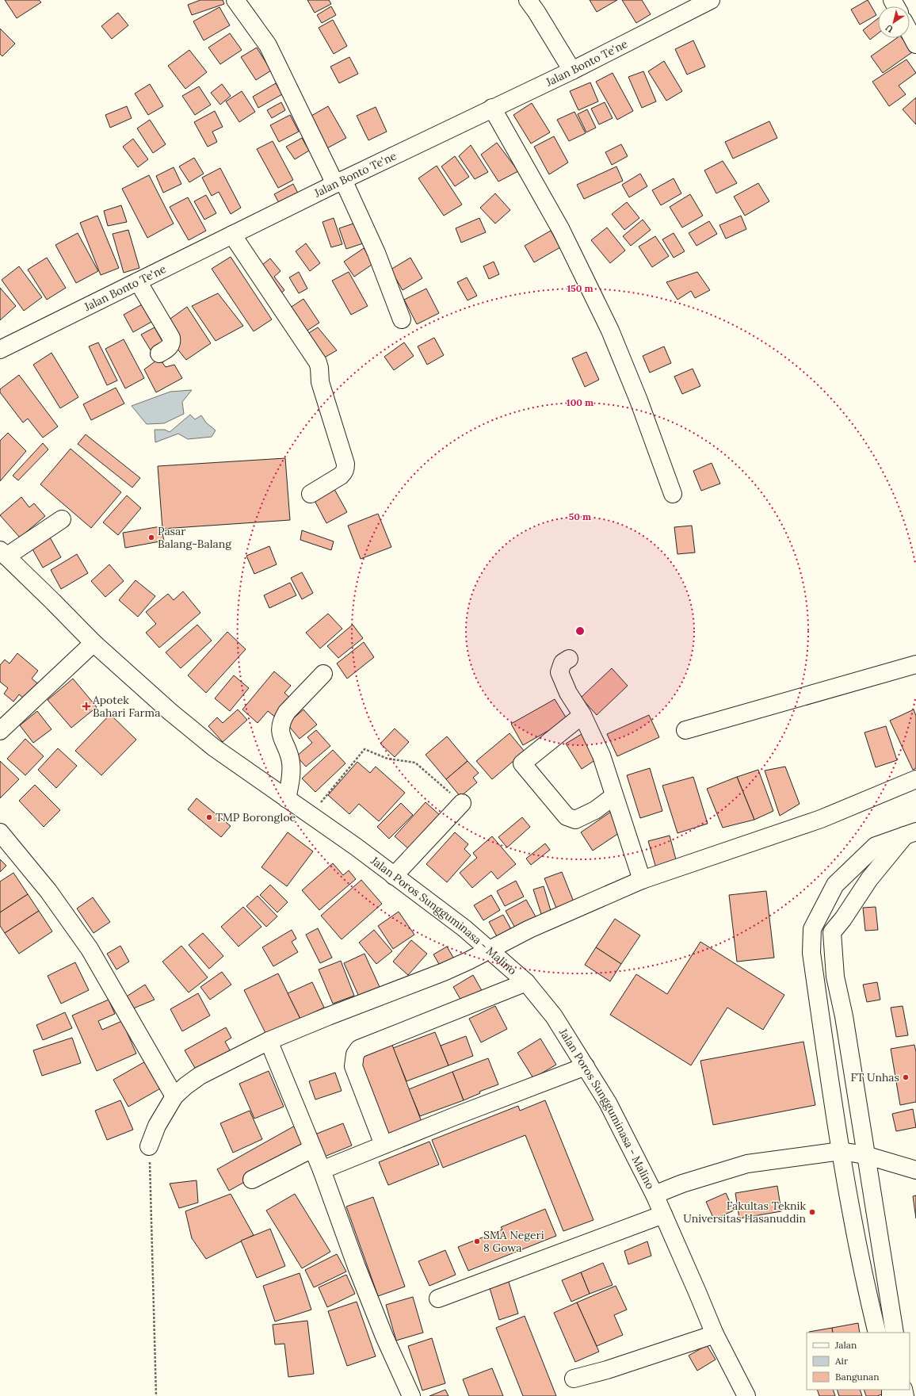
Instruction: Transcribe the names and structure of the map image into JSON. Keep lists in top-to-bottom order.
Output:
{
  "streets": {
    "street": ["Jalan Bonto Te'ne", "Jalan Poros Sungguminasa - Malino"]
  },
  "places": {
    "other": [
      "Pasar Balang-Balang",
      "TMP Borongloe",
      "FT Unhas",
      "Fakultas Teknik Universitas Hasanuddin",
      "SMA Negeri 8 Gowa"
    ],
    "health": ["Apotek Bahari Farma"]
  },
  "legend": ["Jalan", "Air", "Bangunan"],
  "north": "bottom left",
  "rings": ["150 m", "100 m", "50 m"]
}
